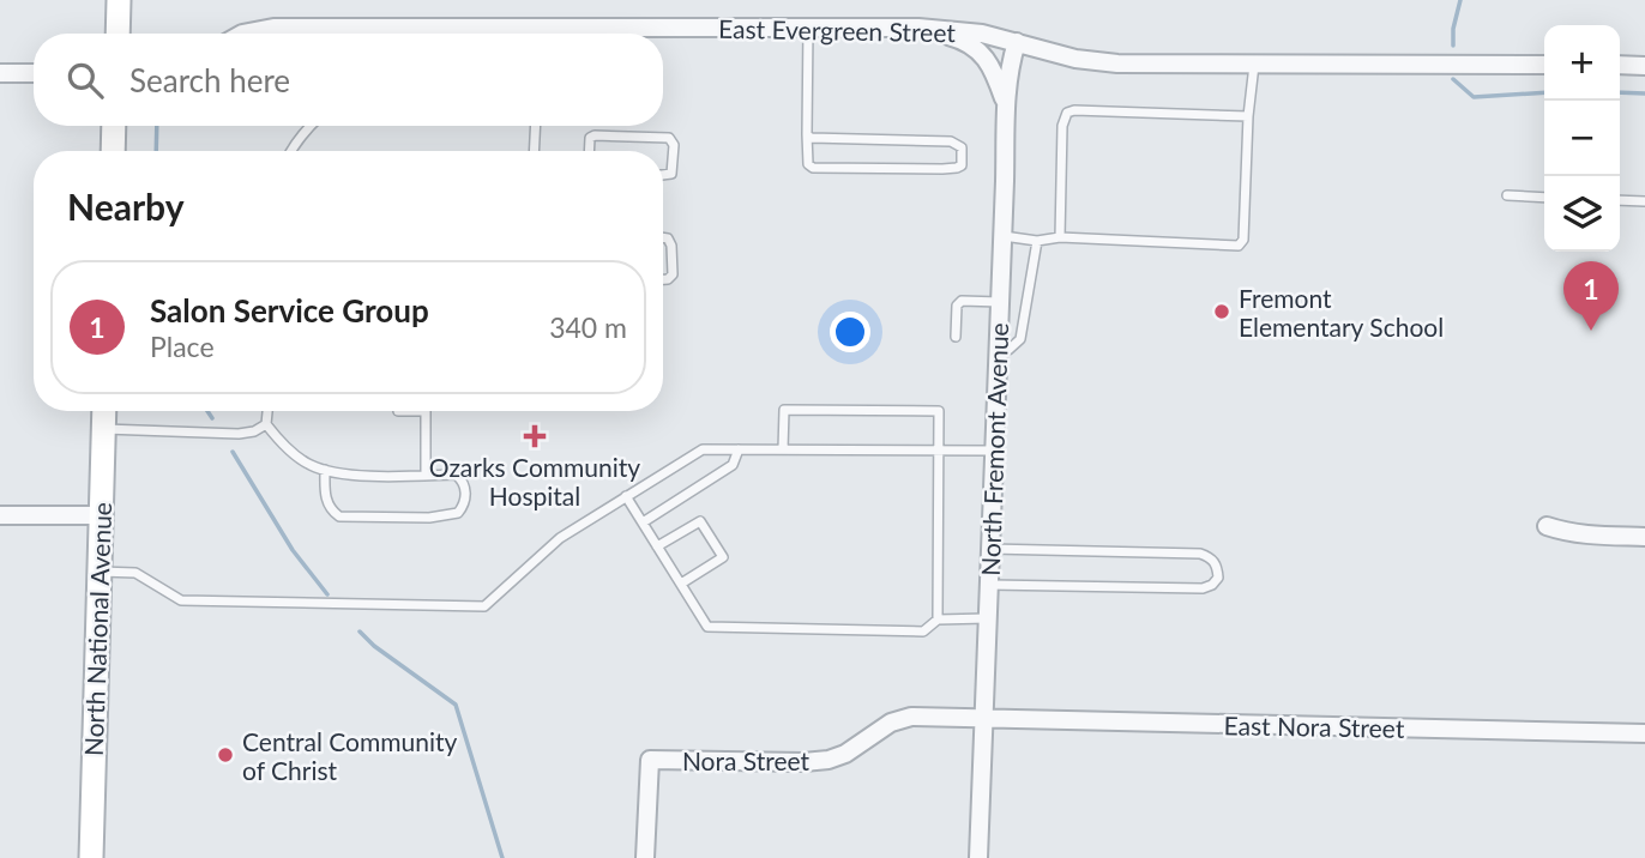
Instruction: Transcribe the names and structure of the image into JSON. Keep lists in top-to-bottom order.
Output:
{
  "streets": {
    "main road": ["North National Avenue"],
    "street": [
      "East Evergreen Street",
      "North Fremont Avenue",
      "East Nora Street",
      "Nora Street"
    ]
  },
  "crossings": [
    ["East Evergreen Street", "North Fremont Avenue"],
    ["North Fremont Avenue", "East Nora Street"],
    ["North Fremont Avenue", "Nora Street"],
    ["East Nora Street", "Nora Street"]
  ],
  "places": {
    "other": ["Fremont Elementary School", "Central Community of Christ"],
    "health": ["Ozarks Community Hospital"]
  },
  "page": {
    "map_buttons": ["+", "−"],
    "search": "Search here",
    "heading": "Nearby",
    "list": [
      {
        "mark": "1",
        "name": "Salon Service Group",
        "note": "Place",
        "value": "340 m"
      }
    ],
    "pins": "1"
  }
}
